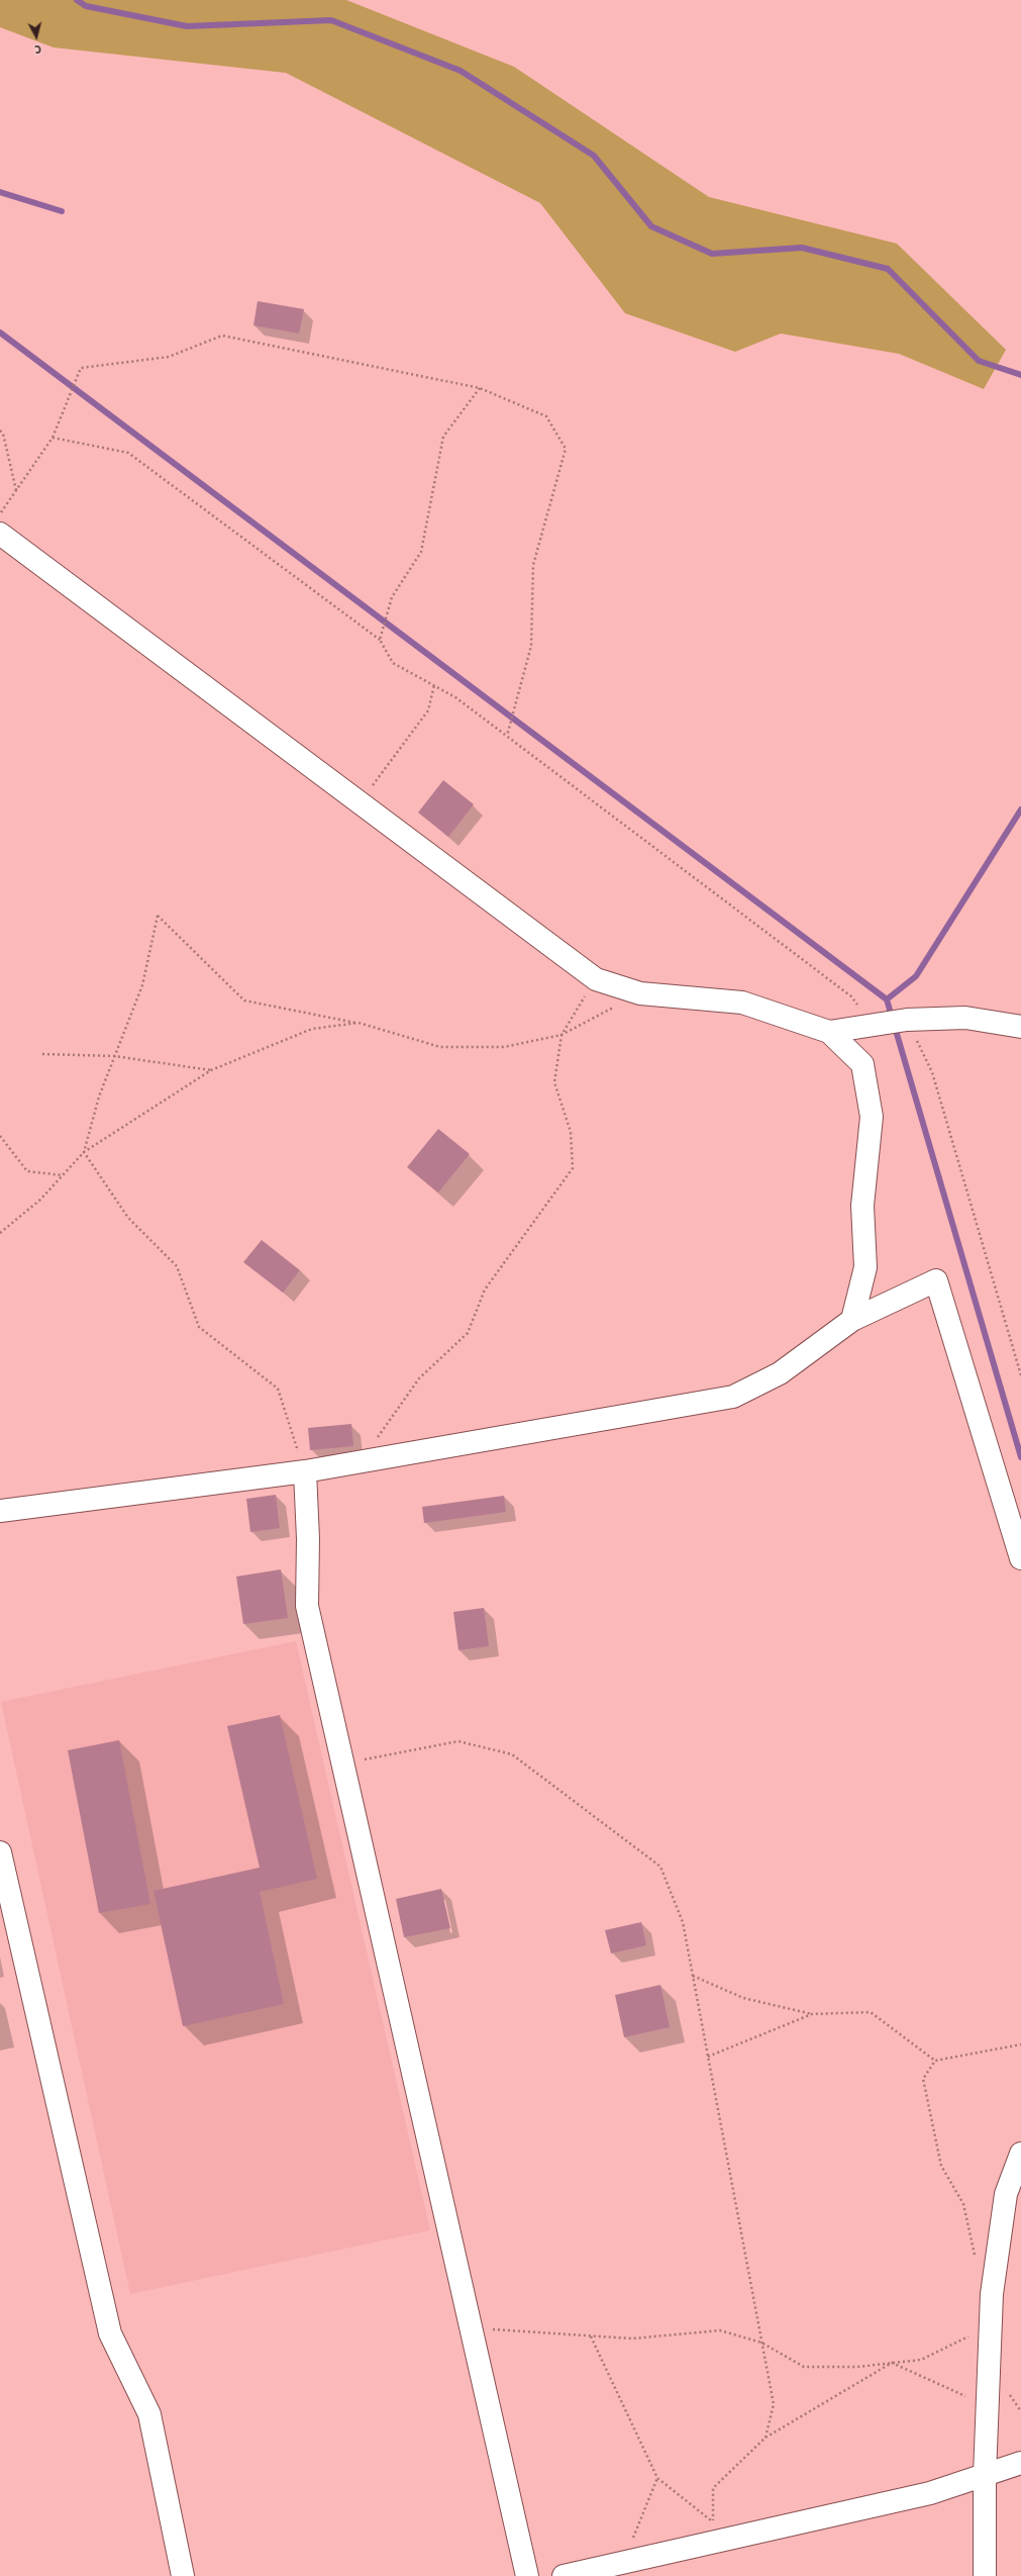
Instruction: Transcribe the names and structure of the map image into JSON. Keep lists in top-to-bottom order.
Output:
{
  "north": "bottom"
}
